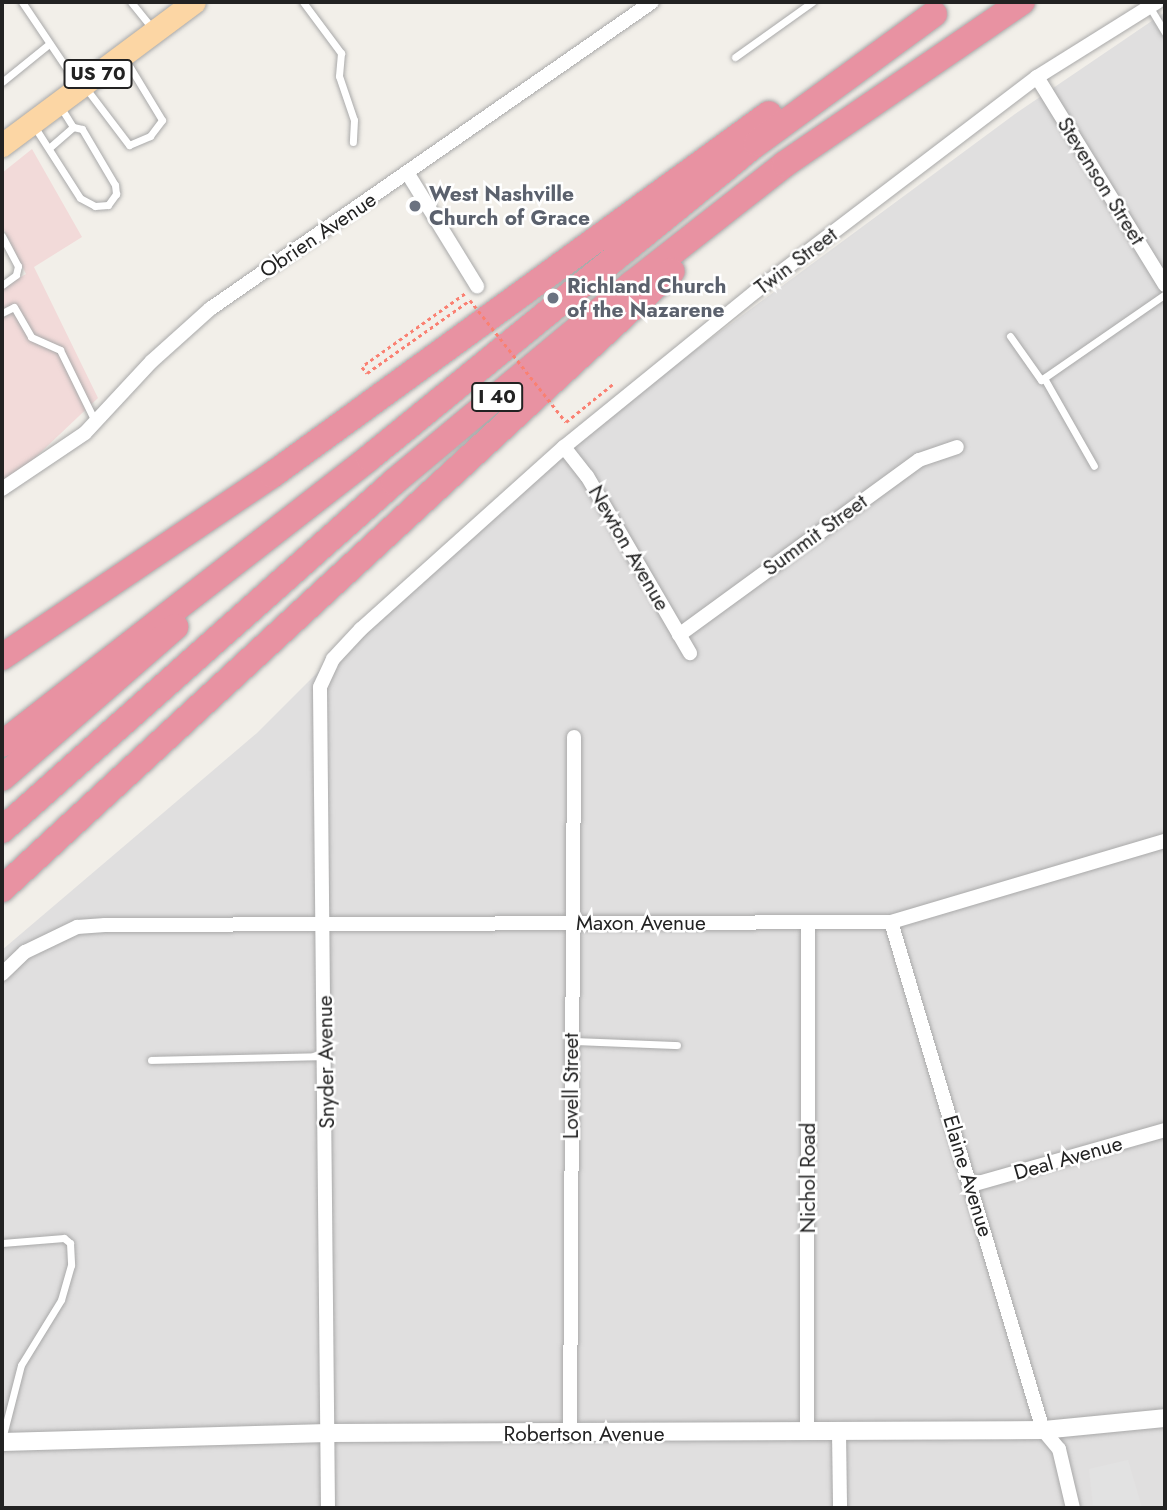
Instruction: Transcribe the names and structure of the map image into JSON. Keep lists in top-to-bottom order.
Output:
{
  "streets": {
    "highway": ["I 40"],
    "main road": ["US 70"],
    "street": [
      "Stevenson Street",
      "Obrien Avenue",
      "Twin Street",
      "Summit Street",
      "Newton Avenue",
      "Maxon Avenue",
      "Snyder Avenue",
      "Lovell Street",
      "Deal Avenue",
      "Elaine Avenue",
      "Nichol Road",
      "Robertson Avenue"
    ]
  },
  "crossings": [
    ["Stevenson Street", "Twin Street"],
    ["Twin Street", "Newton Avenue"],
    ["Twin Street", "Snyder Avenue"],
    ["Summit Street", "Newton Avenue"],
    ["Maxon Avenue", "Snyder Avenue"],
    ["Maxon Avenue", "Lovell Street"],
    ["Maxon Avenue", "Elaine Avenue"],
    ["Maxon Avenue", "Nichol Road"],
    ["Snyder Avenue", "Robertson Avenue"],
    ["Lovell Street", "Robertson Avenue"],
    ["Deal Avenue", "Elaine Avenue"],
    ["Elaine Avenue", "Robertson Avenue"],
    ["Nichol Road", "Robertson Avenue"]
  ],
  "places": ["West Nashville Church of Grace", "Richland Church of the Nazarene"]
}
